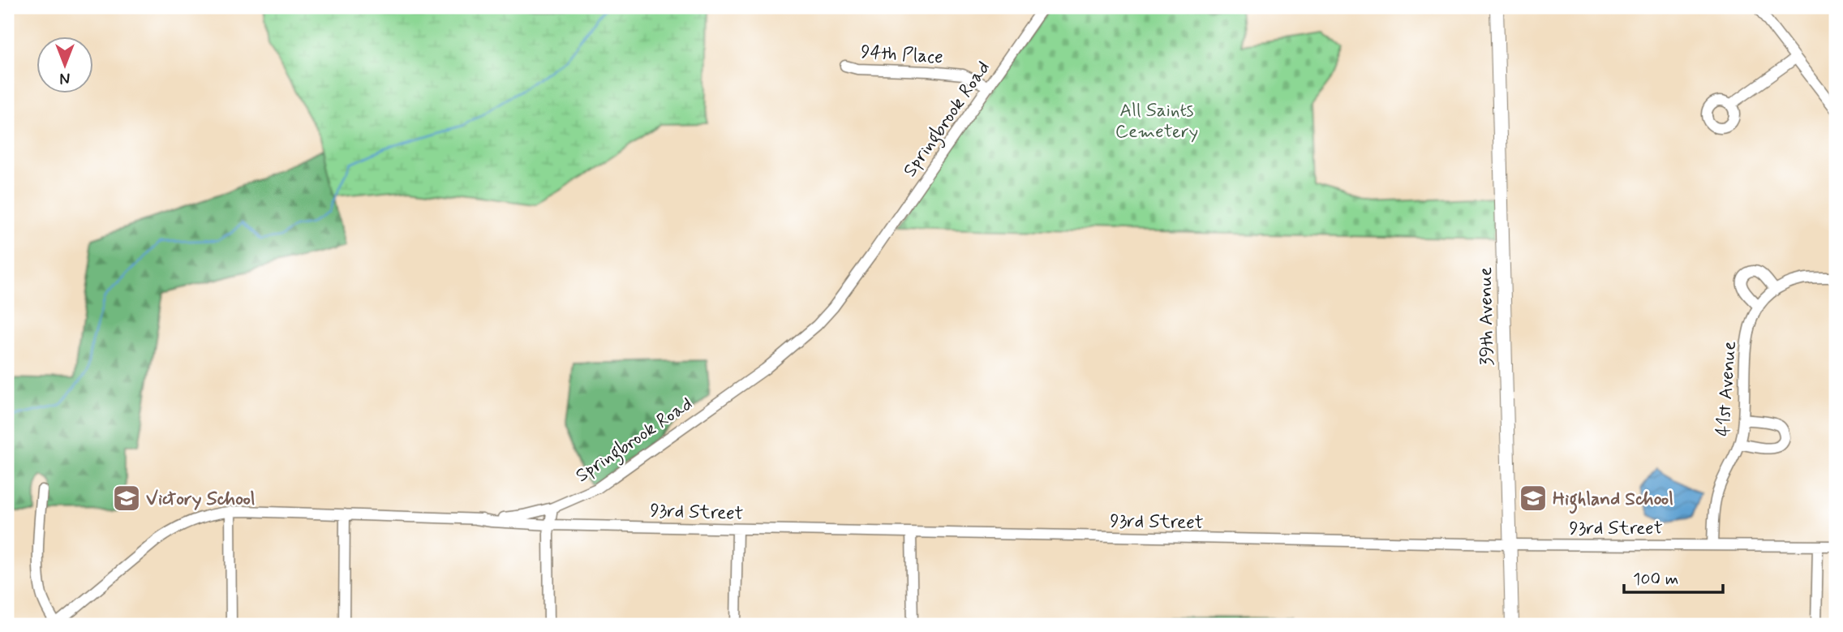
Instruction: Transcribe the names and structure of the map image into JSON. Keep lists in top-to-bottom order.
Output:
{
  "streets": {
    "main road": ["39th Avenue"],
    "street": [
      "94th Place",
      "Springbrook Road",
      "41st Avenue",
      "93rd Street"
    ]
  },
  "crossings": [
    ["94th Place", "Springbrook Road"],
    ["Springbrook Road", "93rd Street"],
    ["39th Avenue", "93rd Street"],
    ["41st Avenue", "93rd Street"]
  ],
  "parks": ["All Saints Cemetery"],
  "places": {
    "school or university": ["Victory School", "Highland School"]
  },
  "scale_bar": "100 m",
  "north": "bottom"
}
